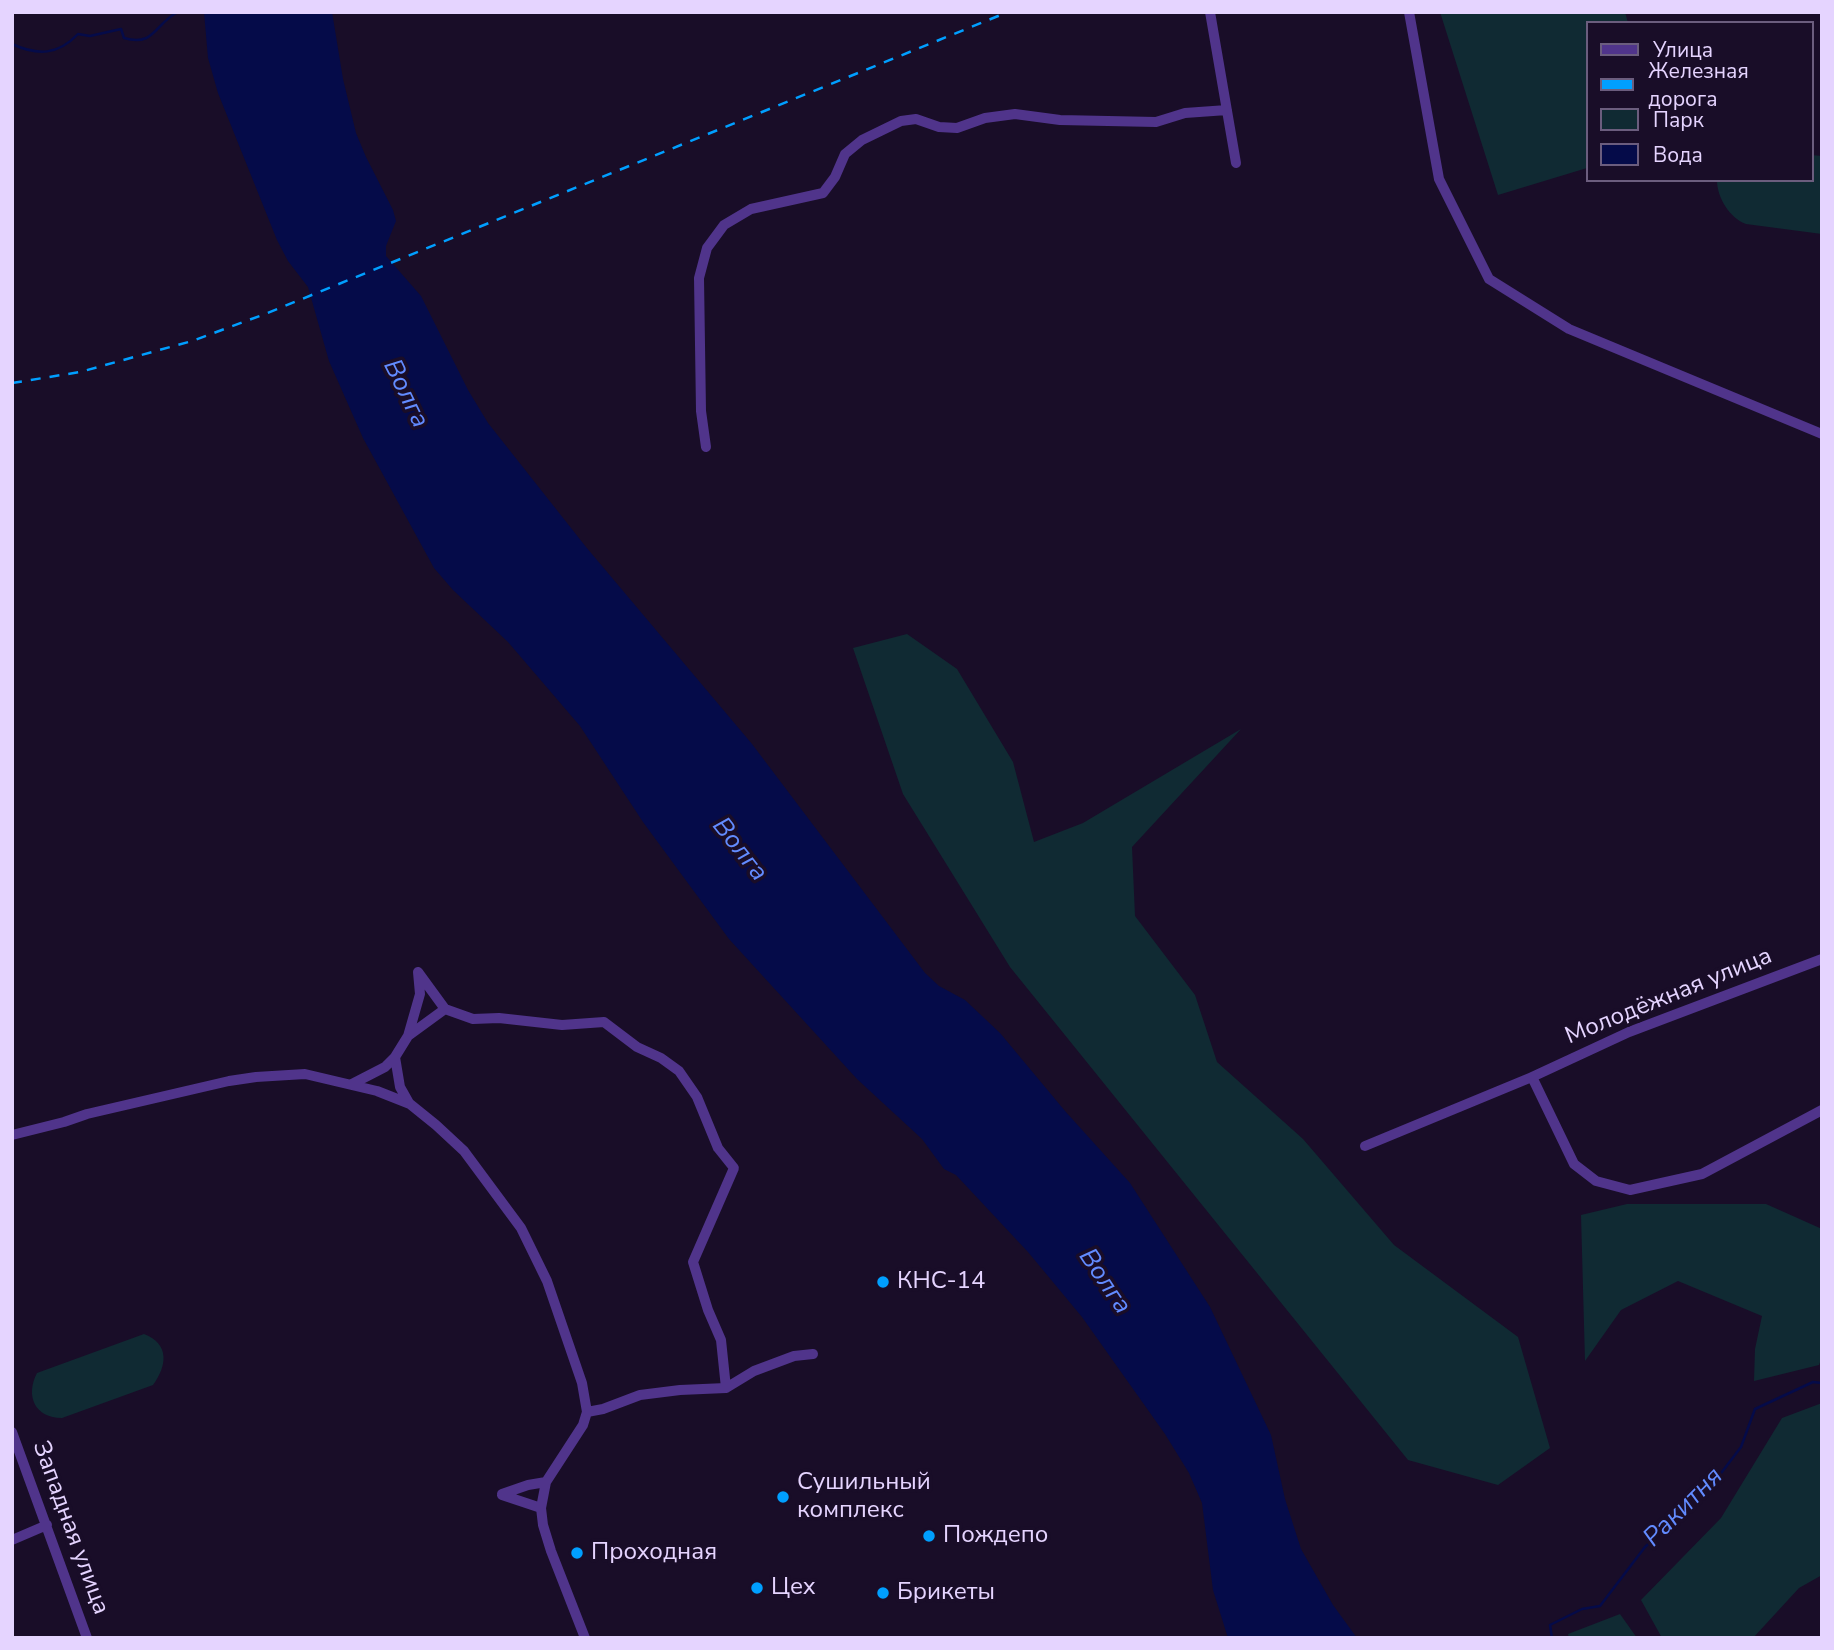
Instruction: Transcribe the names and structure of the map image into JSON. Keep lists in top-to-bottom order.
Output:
{
  "streets": {
    "street": ["Молодёжная улица", "Западная улица"]
  },
  "water": ["Волга", "Ракитня"],
  "places": [
    "КНС-14",
    "Сушильный комплекс",
    "Пождепо",
    "Проходная",
    "Цех",
    "Брикеты"
  ],
  "legend": [
    "Улица",
    "Железная дорога",
    "Парк",
    "Вода"
  ]
}
